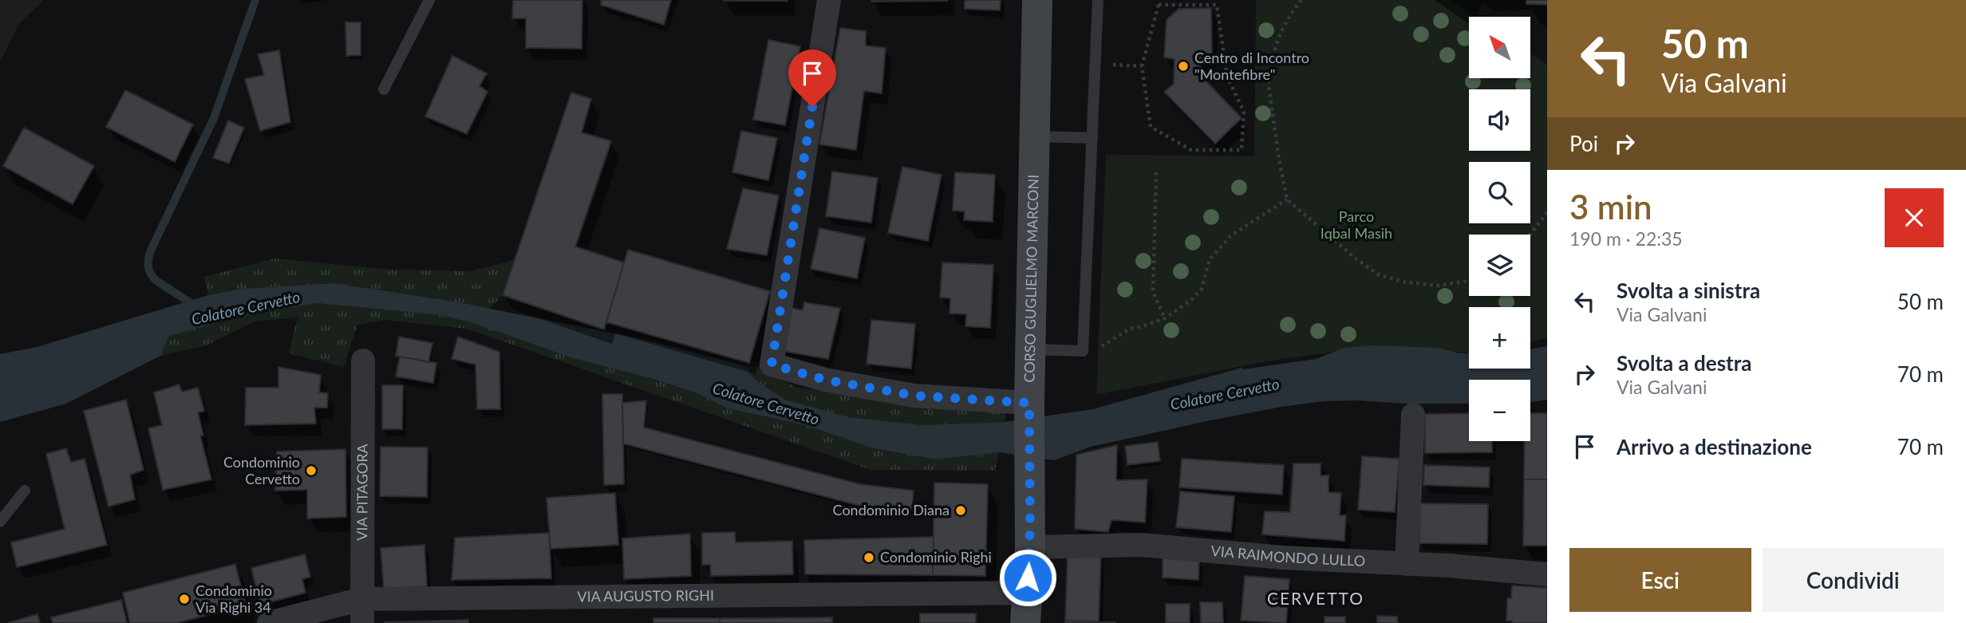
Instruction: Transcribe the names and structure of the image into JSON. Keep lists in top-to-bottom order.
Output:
{
  "streets": {
    "street": [
      "CORSO GUGLIELMO MARCONI",
      "VIA PITAGORA",
      "VIA RAIMONDO LULLO",
      "VIA AUGUSTO RIGHI"
    ]
  },
  "crossings": [
    ["CORSO GUGLIELMO MARCONI", "VIA RAIMONDO LULLO"],
    ["CORSO GUGLIELMO MARCONI", "VIA AUGUSTO RIGHI"],
    ["VIA PITAGORA", "VIA AUGUSTO RIGHI"]
  ],
  "districts": ["CERVETTO"],
  "water": ["Colatore Cervetto"],
  "parks": ["Parco Iqbal Masih"],
  "places": [
    "Centro di Incontro \"Montefibre\"",
    "Condominio Cervetto",
    "Condominio Diana",
    "Condominio Righi",
    "Condominio Via Righi 34"
  ],
  "north": "top left",
  "page": {
    "turn": ["50 m", "Via Galvani"],
    "map_buttons": ["+", "−"],
    "then": "Poi",
    "heading": ["3 min", "190 m · 22:35"],
    "list": [
      {
        "name": "Svolta a sinistra",
        "note": "Via Galvani",
        "value": "50 m"
      },
      {
        "name": "Svolta a destra",
        "note": "Via Galvani",
        "value": "70 m"
      },
      {
        "name": "Arrivo a destinazione",
        "value": "70 m"
      }
    ],
    "buttons": ["Esci", "Condividi"]
  }
}
